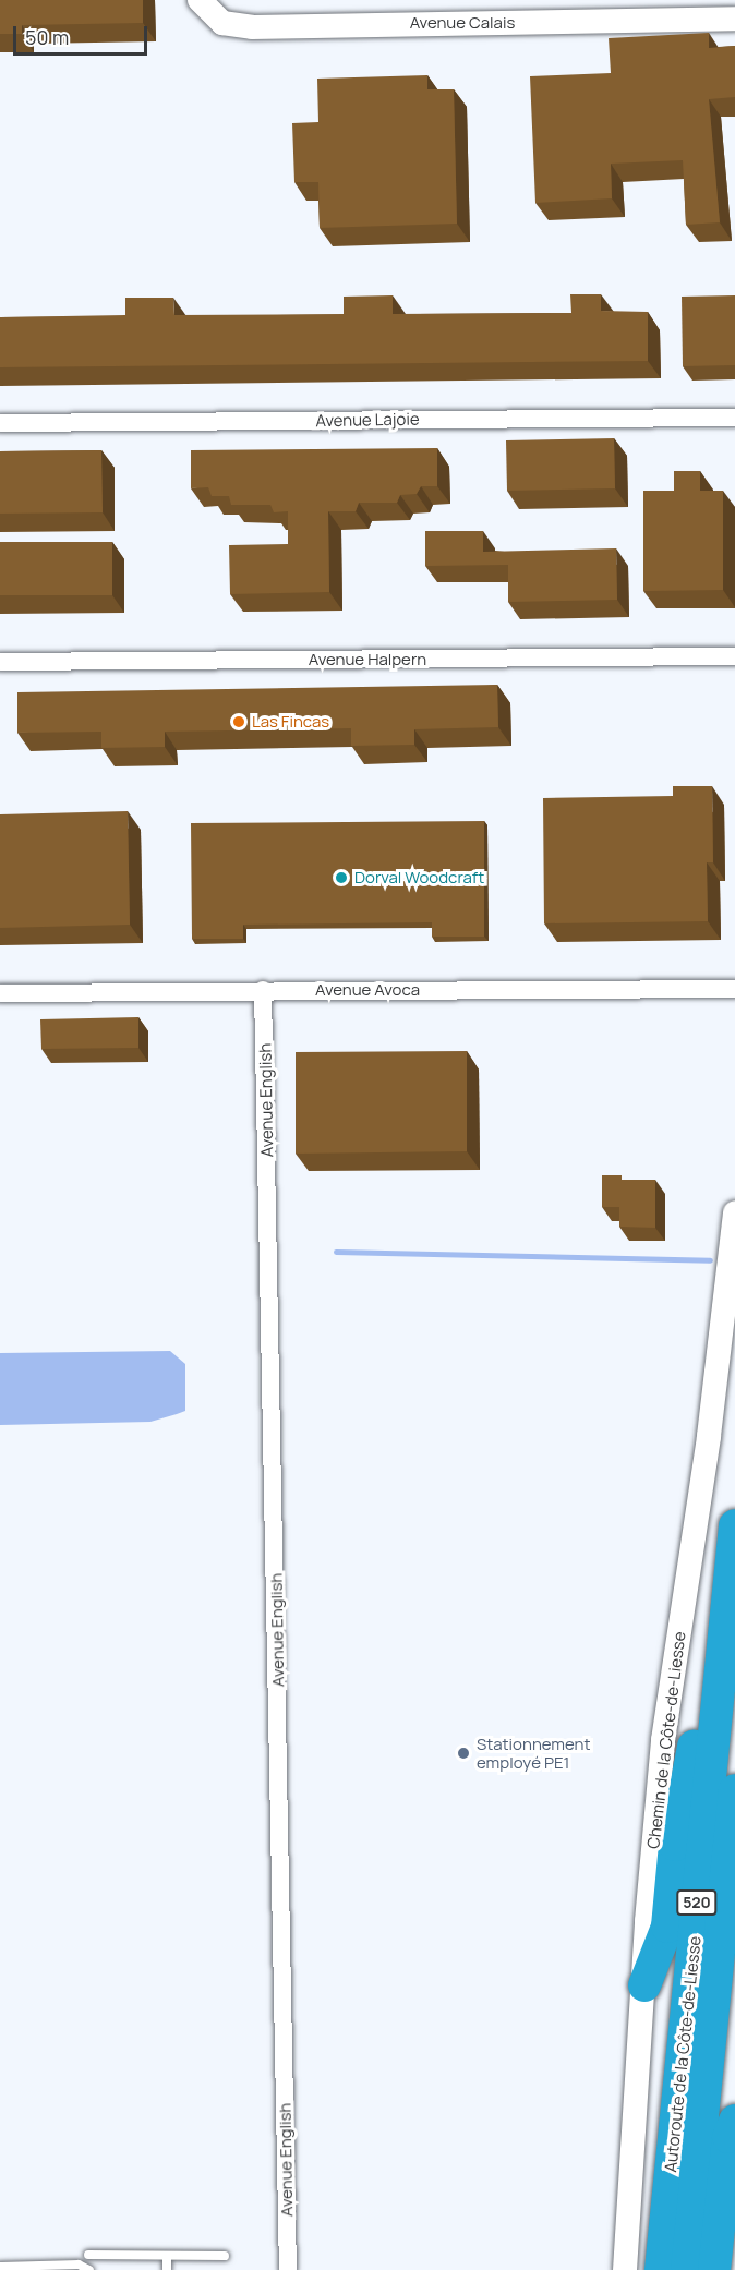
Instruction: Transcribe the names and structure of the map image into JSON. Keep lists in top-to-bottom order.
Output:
{
  "streets": {
    "highway": ["520", "Autoroute de la Côte-de-Liesse"],
    "main road": ["Avenue Calais", "Chemin de la Côte-de-Liesse"],
    "street": [
      "Avenue Lajoie",
      "Avenue Halpern",
      "Avenue Avoca",
      "Avenue English"
    ]
  },
  "crossings": [
    ["Avenue Avoca", "Avenue English"]
  ],
  "places": ["Las Fincas", "Dorval Woodcraft", "Stationnement employé PE1"],
  "scale_bar": "50 m"
}
